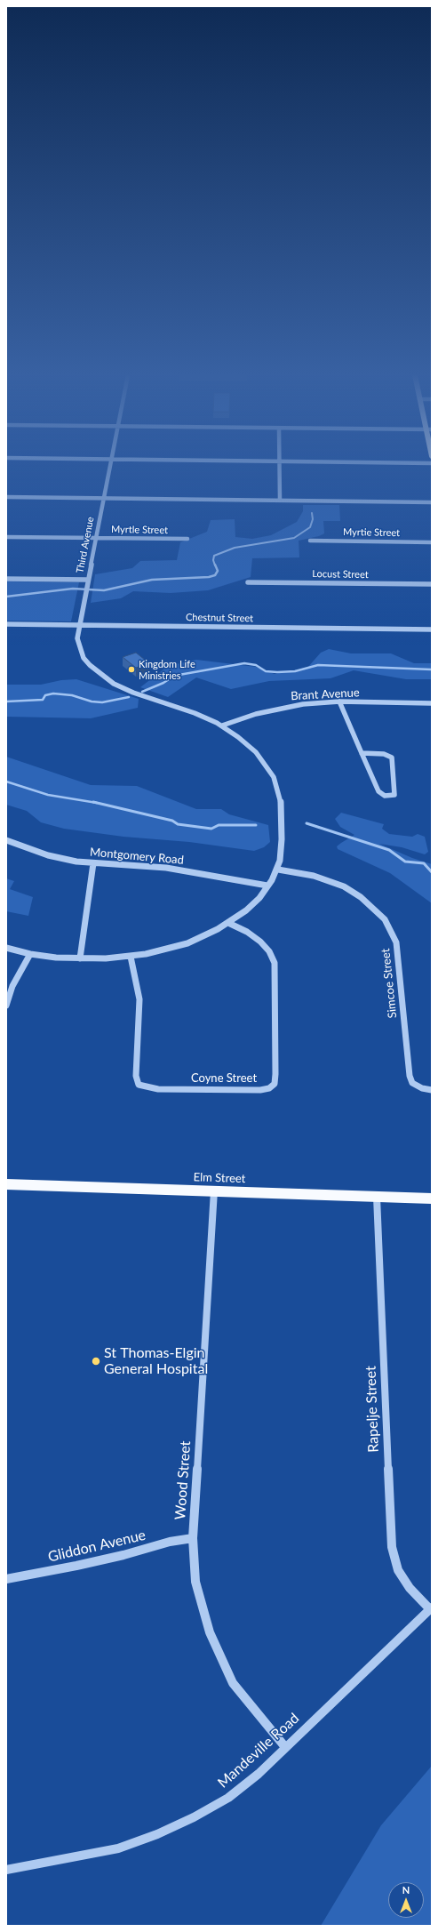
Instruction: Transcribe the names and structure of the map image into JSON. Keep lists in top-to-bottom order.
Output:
{
  "streets": {
    "main road": ["Elm Street"],
    "street": [
      "Myrtle Street",
      "Myrtie Street",
      "Third Avenue",
      "Locust Street",
      "Chestnut Street",
      "Brant Avenue",
      "Montgomery Road",
      "Simcoe Street",
      "Coyne Street",
      "Rapelje Street",
      "Wood Street",
      "Gliddon Avenue",
      "Mandeville Road"
    ]
  },
  "crossings": [
    ["Myrtle Street", "Third Avenue"],
    ["Third Avenue", "Chestnut Street"],
    ["Third Avenue", "Brant Avenue"],
    ["Third Avenue", "Montgomery Road"],
    ["Third Avenue", "Simcoe Street"],
    ["Third Avenue", "Coyne Street"],
    ["Elm Street", "Rapelje Street"],
    ["Elm Street", "Wood Street"],
    ["Rapelje Street", "Mandeville Road"],
    ["Wood Street", "Gliddon Avenue"],
    ["Wood Street", "Mandeville Road"]
  ],
  "places": ["Kingdom Life Ministries", "St Thomas-Elgin General Hospital"],
  "north": "top"
}
